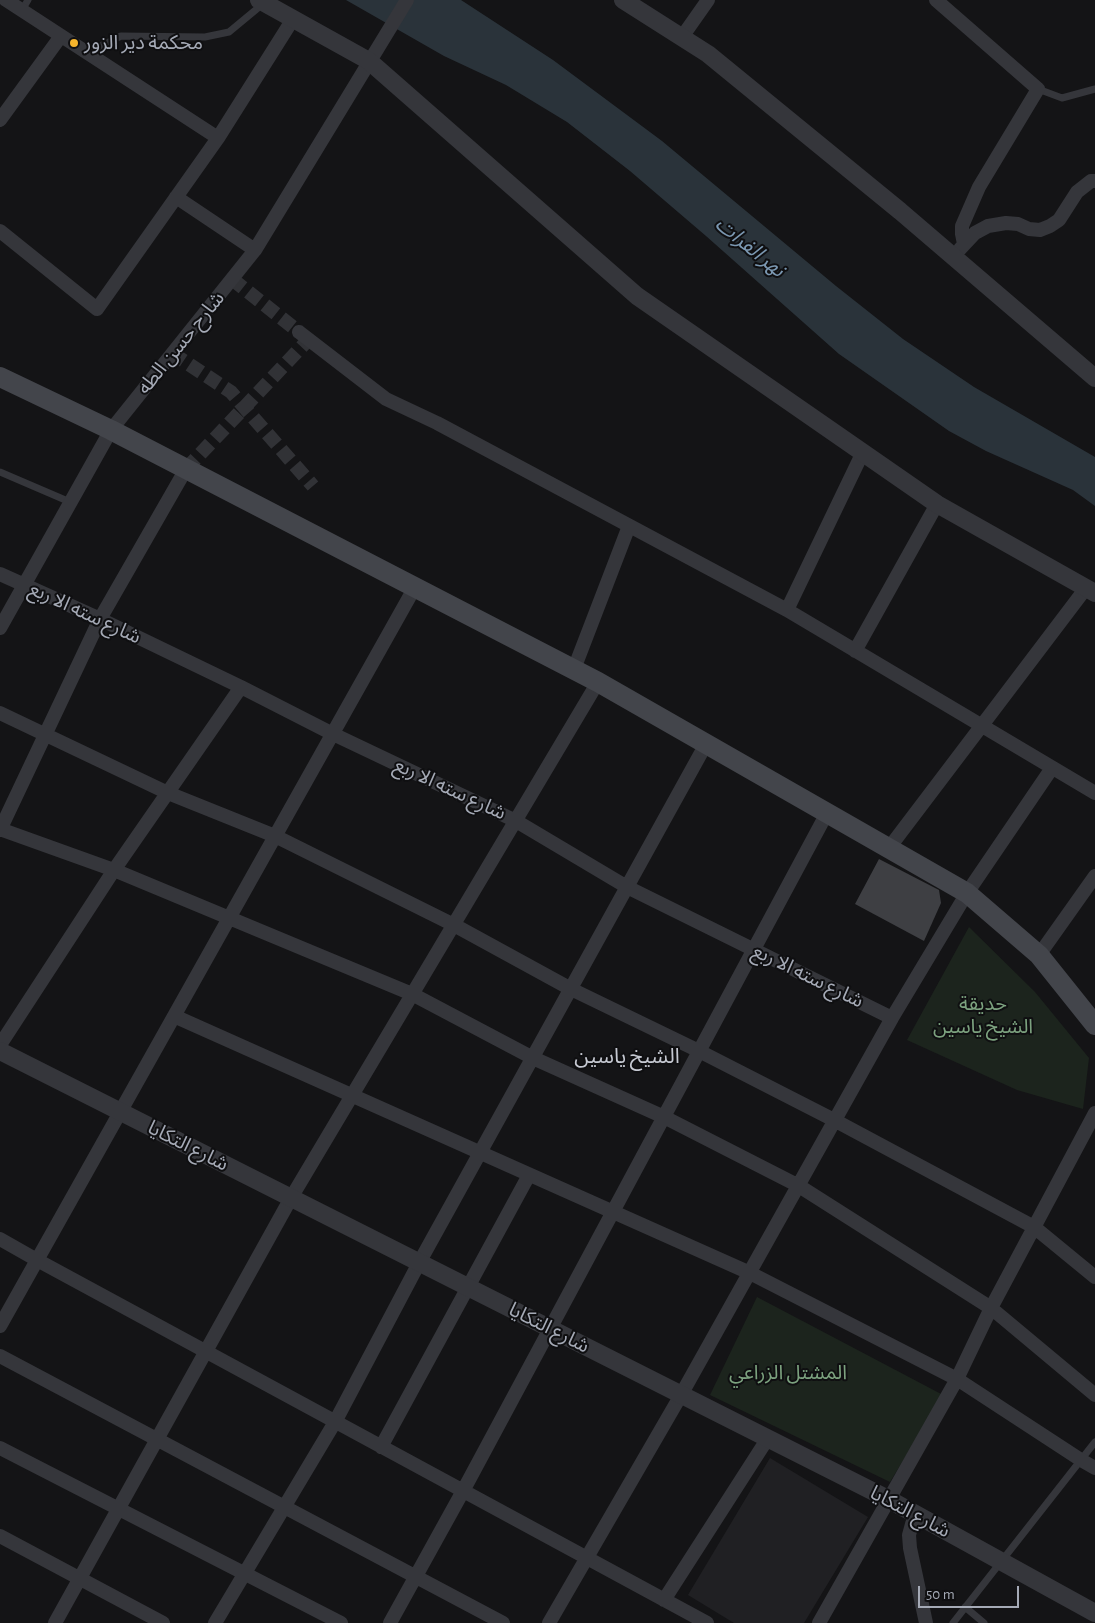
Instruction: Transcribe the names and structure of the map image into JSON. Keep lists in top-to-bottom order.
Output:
{
  "streets": {
    "street": ["شارح حسن الطه", "شارع سته الا ربع", "شارع التكايا"]
  },
  "crossings": [
    ["شارح حسن الطه", "شارع سته الا ربع"]
  ],
  "districts": ["الشيخ ياسين"],
  "water": ["نهر الفرات"],
  "parks": ["حديقة الشيخ ياسين", "المشتل الزراعي"],
  "places": ["محكمة دير الزور"],
  "scale_bar": "50 m"
}
